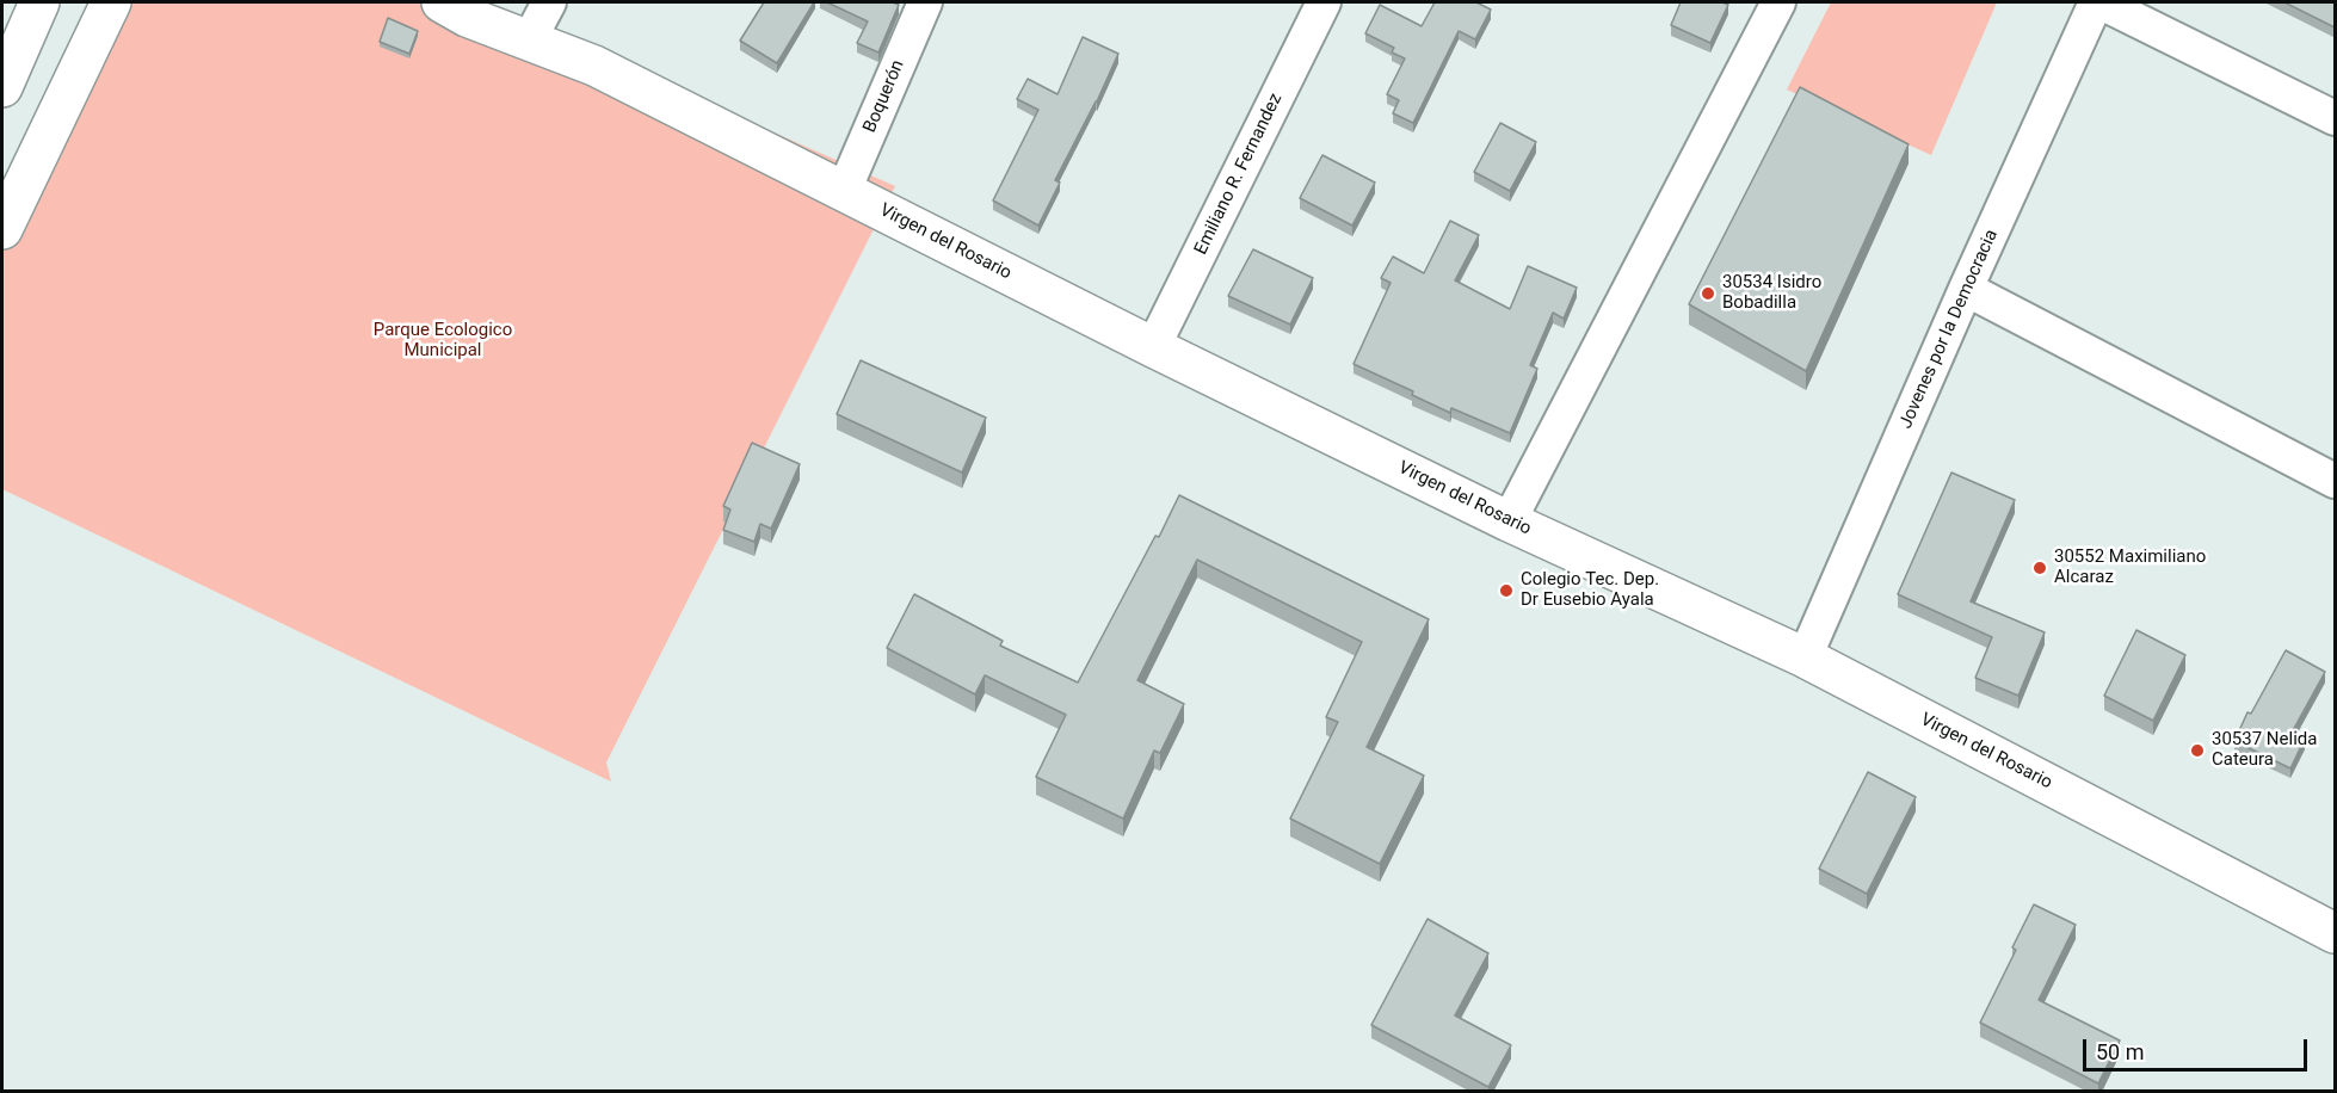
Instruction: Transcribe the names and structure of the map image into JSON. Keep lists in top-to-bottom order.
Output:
{
  "streets": {
    "street": [
      "Boquerón",
      "Emiliano R. Fernandez",
      "Virgen del Rosario",
      "Jovenes por la Democracia"
    ]
  },
  "crossings": [
    ["Boquerón", "Virgen del Rosario"],
    ["Emiliano R. Fernandez", "Virgen del Rosario"],
    ["Virgen del Rosario", "Jovenes por la Democracia"]
  ],
  "parks": ["Parque Ecologico Municipal"],
  "places": [
    "30534 Isidro Bobadilla",
    "30552 Maximiliano Alcaraz",
    "Colegio Tec. Dep. Dr Eusebio Ayala",
    "30537 Nelida Cateura"
  ],
  "scale_bar": "50 m"
}
